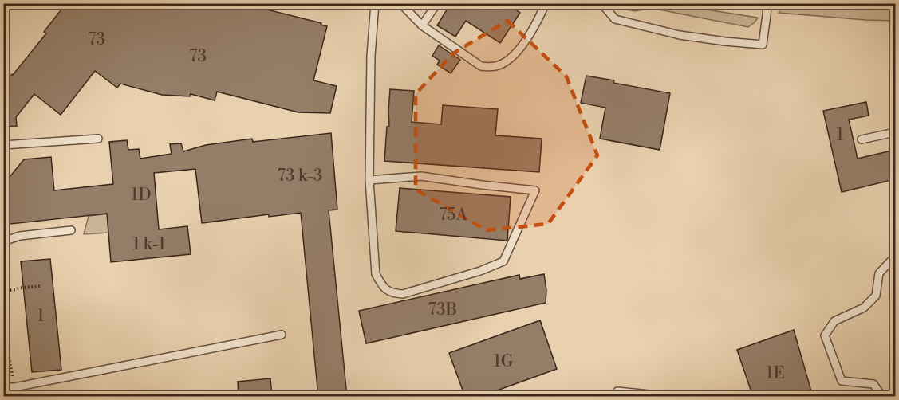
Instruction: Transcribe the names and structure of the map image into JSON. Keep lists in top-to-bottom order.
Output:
{
  "house_numbers": [
    "73",
    "73",
    "1",
    "73 k-3",
    "1D",
    "75A",
    "1 k-1",
    "73B",
    "1",
    "1G",
    "1E"
  ]
}
